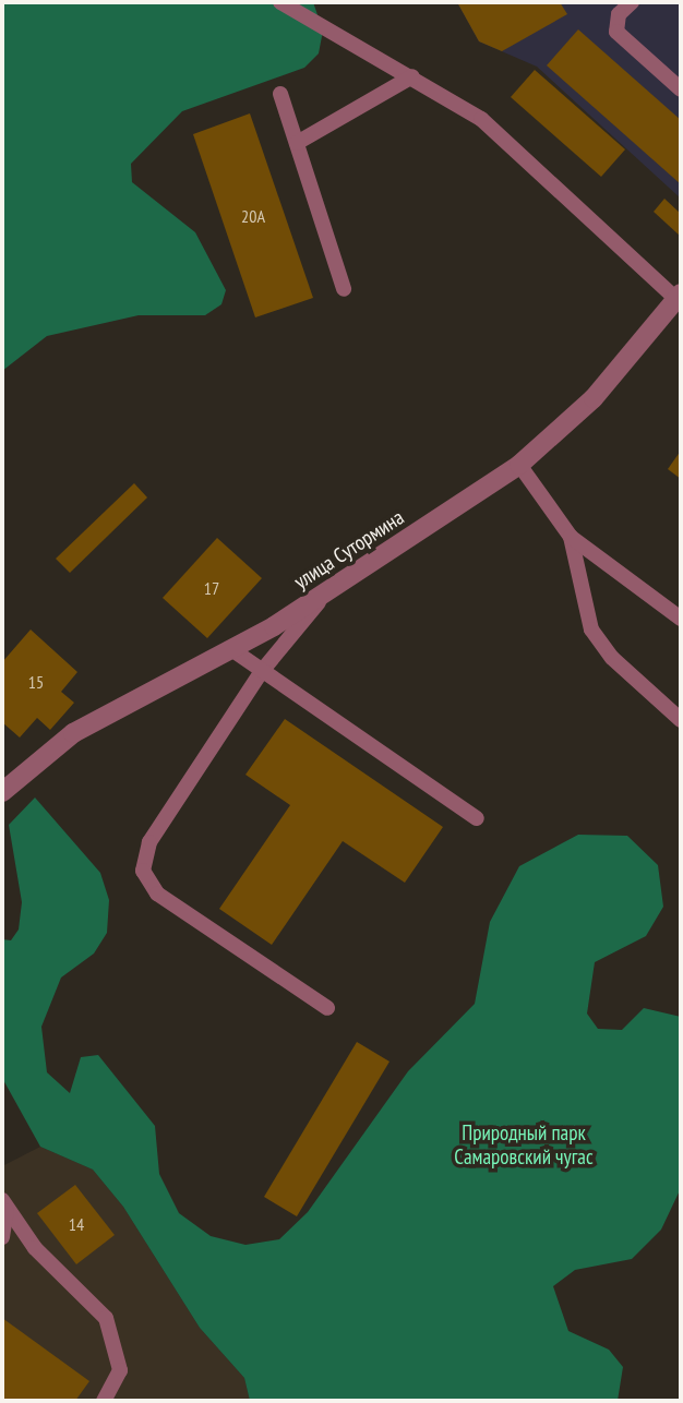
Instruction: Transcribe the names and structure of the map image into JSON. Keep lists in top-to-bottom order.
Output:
{
  "streets": {
    "street": ["улица Сутормина"]
  },
  "parks": ["Природный парк Самаровский чугас"],
  "house_numbers": [
    "20А",
    "17",
    "15",
    "14"
  ]
}
